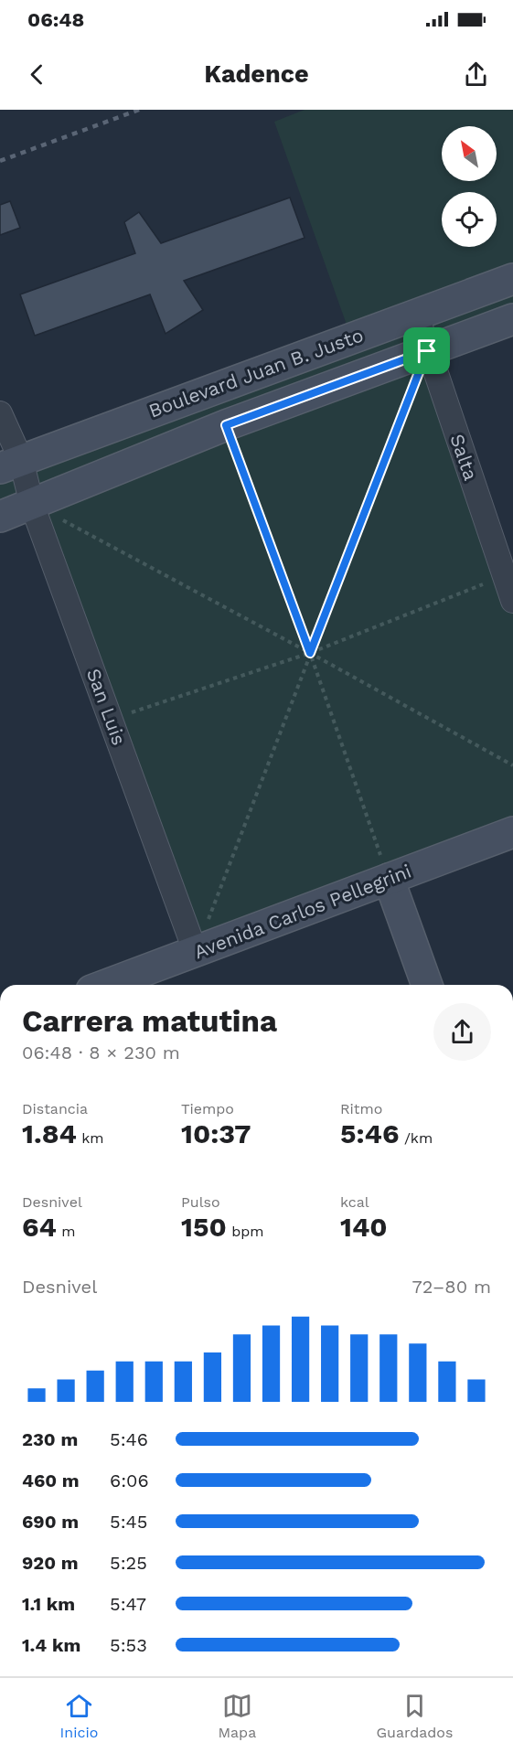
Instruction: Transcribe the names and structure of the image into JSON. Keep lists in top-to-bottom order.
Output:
{
  "streets": {
    "street": [
      "Boulevard Juan B. Justo",
      "Salta",
      "San Luis",
      "Avenida Carlos Pellegrini"
    ]
  },
  "crossings": [
    ["Boulevard Juan B. Justo", "Salta"],
    ["Boulevard Juan B. Justo", "San Luis"],
    ["San Luis", "Avenida Carlos Pellegrini"]
  ],
  "north": "top left",
  "page": {
    "status": "06:48",
    "header": "Kadence",
    "heading": ["Carrera matutina", "06:48 · 8 × 230 m"],
    "stats": [
      ["Distancia", "1.84 km"],
      ["Tiempo", "10:37"],
      ["Ritmo", "5:46 /km"],
      ["Desnivel", "64 m"],
      ["Pulso", "150 bpm"],
      ["kcal", "140"]
    ],
    "chart": ["Desnivel", "72–80 m"],
    "list": [
      {
        "name": "230 m",
        "note": "5:46"
      },
      {
        "name": "460 m",
        "note": "6:06"
      },
      {
        "name": "690 m",
        "note": "5:45"
      },
      {
        "name": "920 m",
        "note": "5:25"
      },
      {
        "name": "1.1 km",
        "note": "5:47"
      },
      {
        "name": "1.4 km",
        "note": "5:53"
      }
    ],
    "tabs": ["Inicio", "Mapa", "Guardados"]
  }
}
